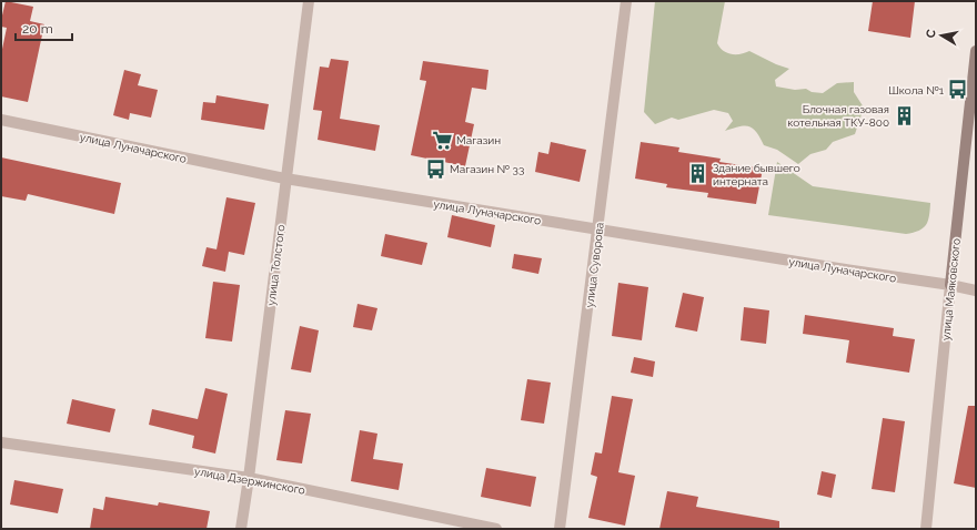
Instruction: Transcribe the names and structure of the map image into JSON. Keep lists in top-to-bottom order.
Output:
{
  "streets": {
    "street": [
      "улица Луначарского",
      "улица Толстого",
      "улица Суворова",
      "улица Маяковского",
      "улица Дзержинского"
    ]
  },
  "crossings": [
    ["улица Луначарского", "улица Толстого"],
    ["улица Луначарского", "улица Суворова"],
    ["улица Луначарского", "улица Маяковского"],
    ["улица Толстого", "улица Дзержинского"]
  ],
  "places": {
    "bus stop": ["Школа №1", "Магазин № 33"],
    "building": ["Блочная газовая котельная ТКУ-800", "Здание бывшего интерната"],
    "supermarket": ["Магазин"]
  },
  "scale_bar": "20 m",
  "north": "left"
}
